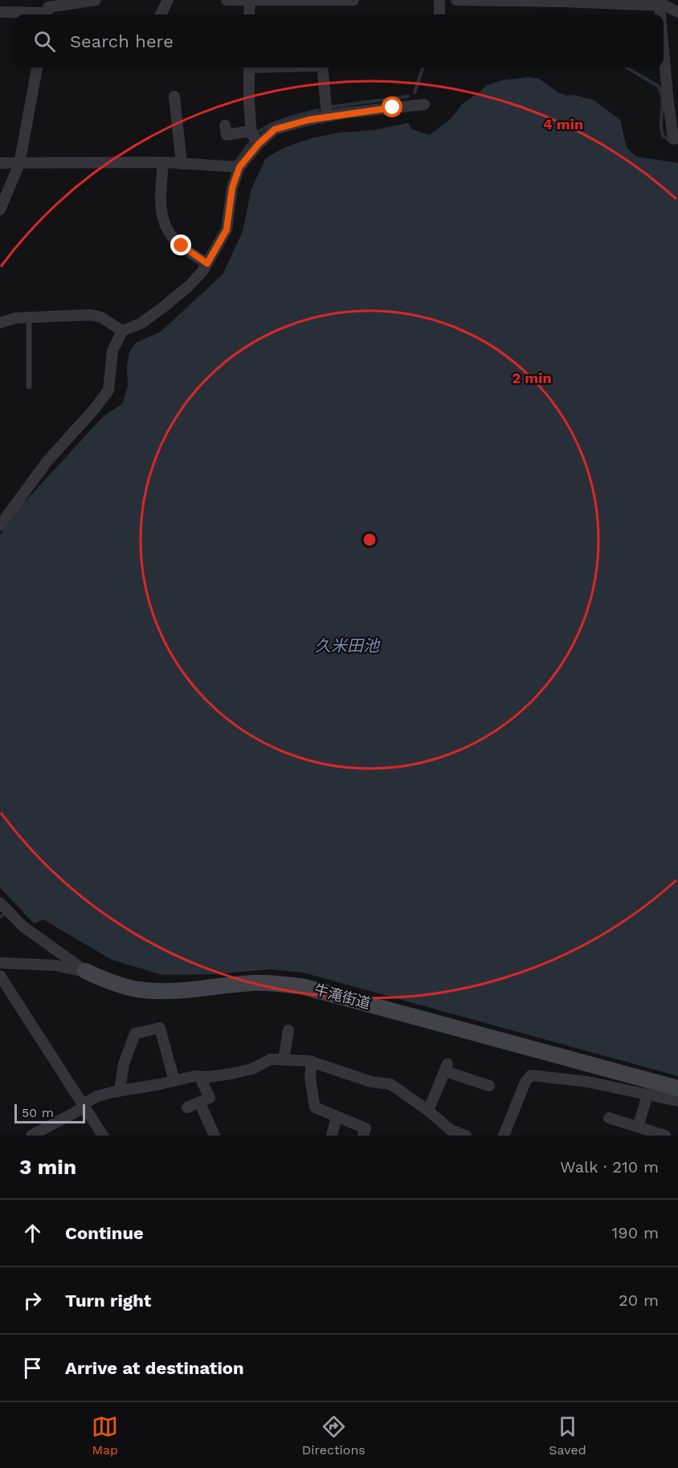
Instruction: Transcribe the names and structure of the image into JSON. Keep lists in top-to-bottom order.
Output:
{
  "streets": {
    "street": ["牛滝街道"]
  },
  "water": ["久米田池"],
  "scale_bar": "50 m",
  "page": {
    "search": "Search here",
    "scale": "50 m",
    "heading": ["3 min", "Walk · 210 m"],
    "list": [
      ["Continue", "190 m"],
      ["Turn right", "20 m"],
      "Arrive at destination"
    ],
    "nav": ["Map", "Directions", "Saved"]
  },
  "rings": ["4 min", "2 min"]
}
